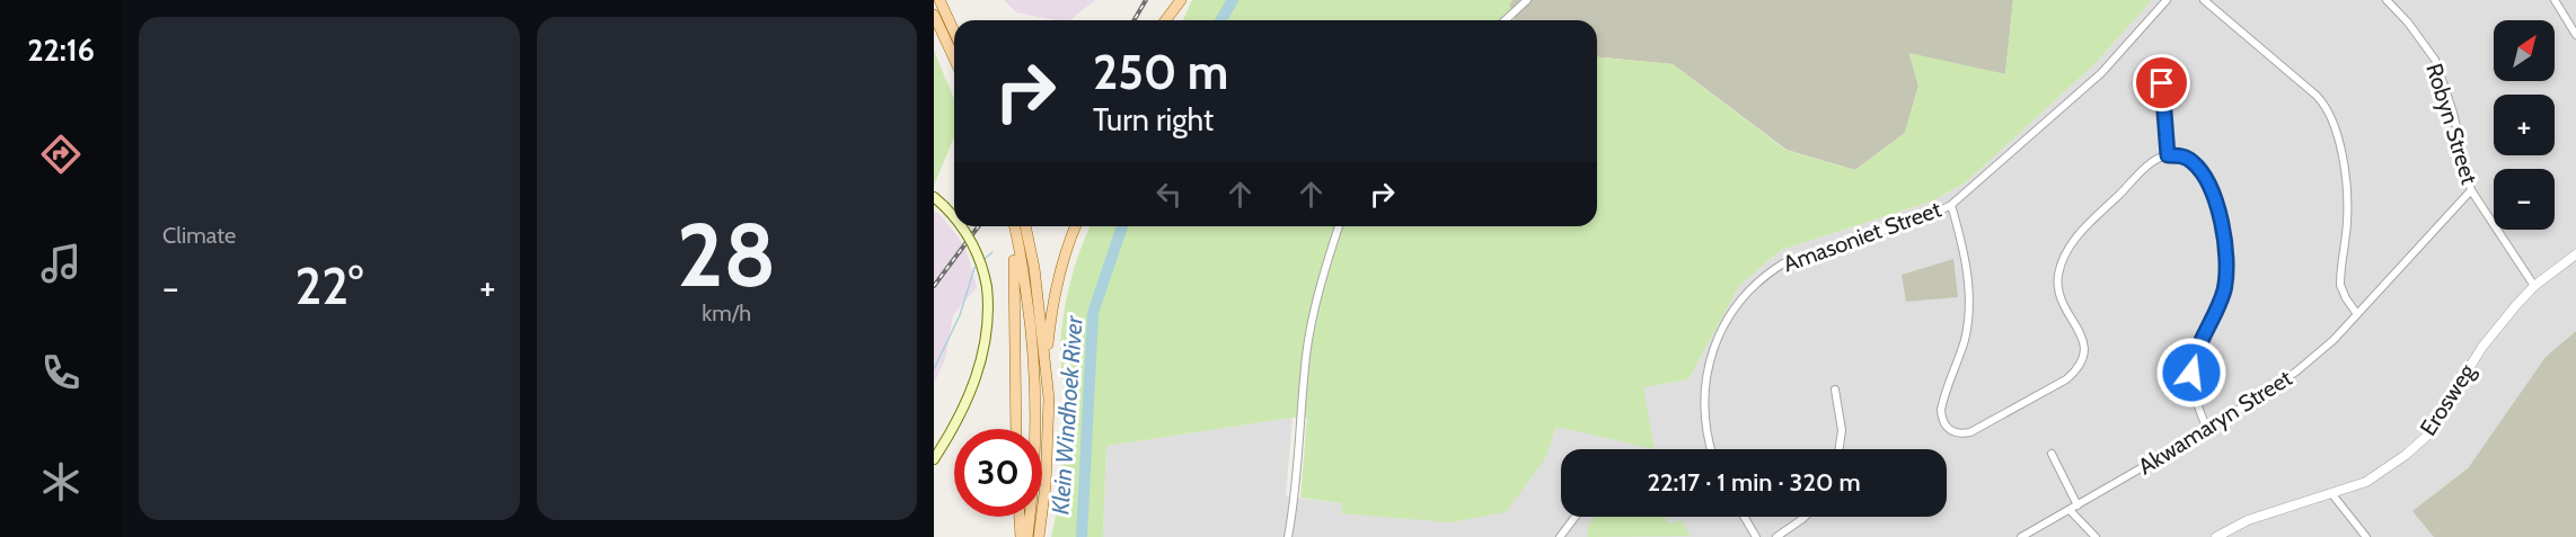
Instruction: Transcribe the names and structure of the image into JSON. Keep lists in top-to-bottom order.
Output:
{
  "streets": {
    "street": [
      "Robyn Street",
      "Amasoniet Street",
      "Erosweg",
      "Akwamaryn Street"
    ]
  },
  "crossings": [
    ["Robyn Street", "Erosweg"],
    ["Robyn Street", "Akwamaryn Street"]
  ],
  "water": ["Klein Windhoek River"],
  "north": "top right",
  "page": {
    "tabs": "22:16",
    "tile": [
      "Climate",
      ["28", "km/h"]
    ],
    "map_buttons": ["+", "−"],
    "turn": ["250 m", "Turn right"],
    "heat": ["−", "22°", "+"],
    "limit": "30",
    "trip": "22:17 · 1 min · 320 m"
  }
}
